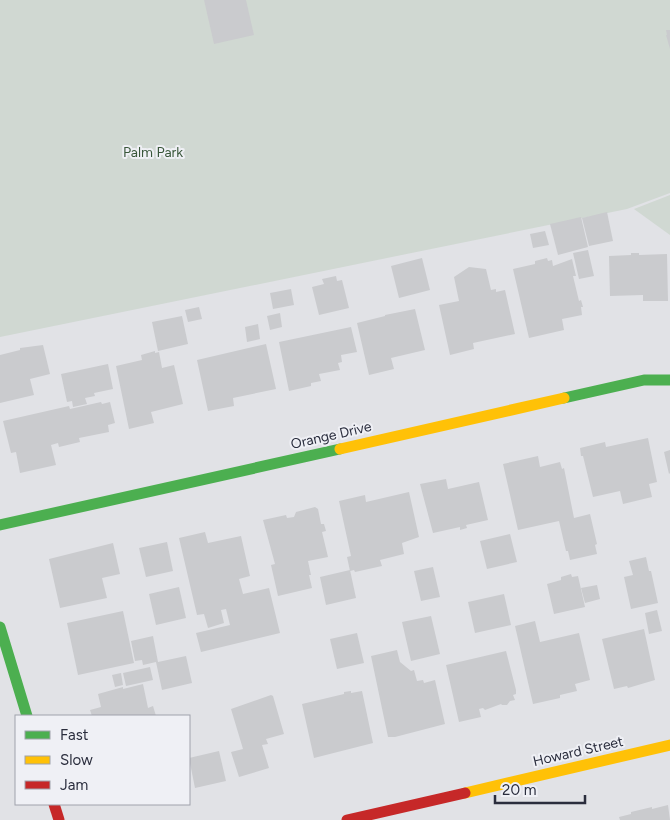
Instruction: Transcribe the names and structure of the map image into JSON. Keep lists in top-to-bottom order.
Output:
{
  "streets": {
    "street": ["Orange Drive", "Howard Street"]
  },
  "parks": ["Palm Park"],
  "legend": ["Fast", "Slow", "Jam"],
  "scale_bar": "20 m"
}
